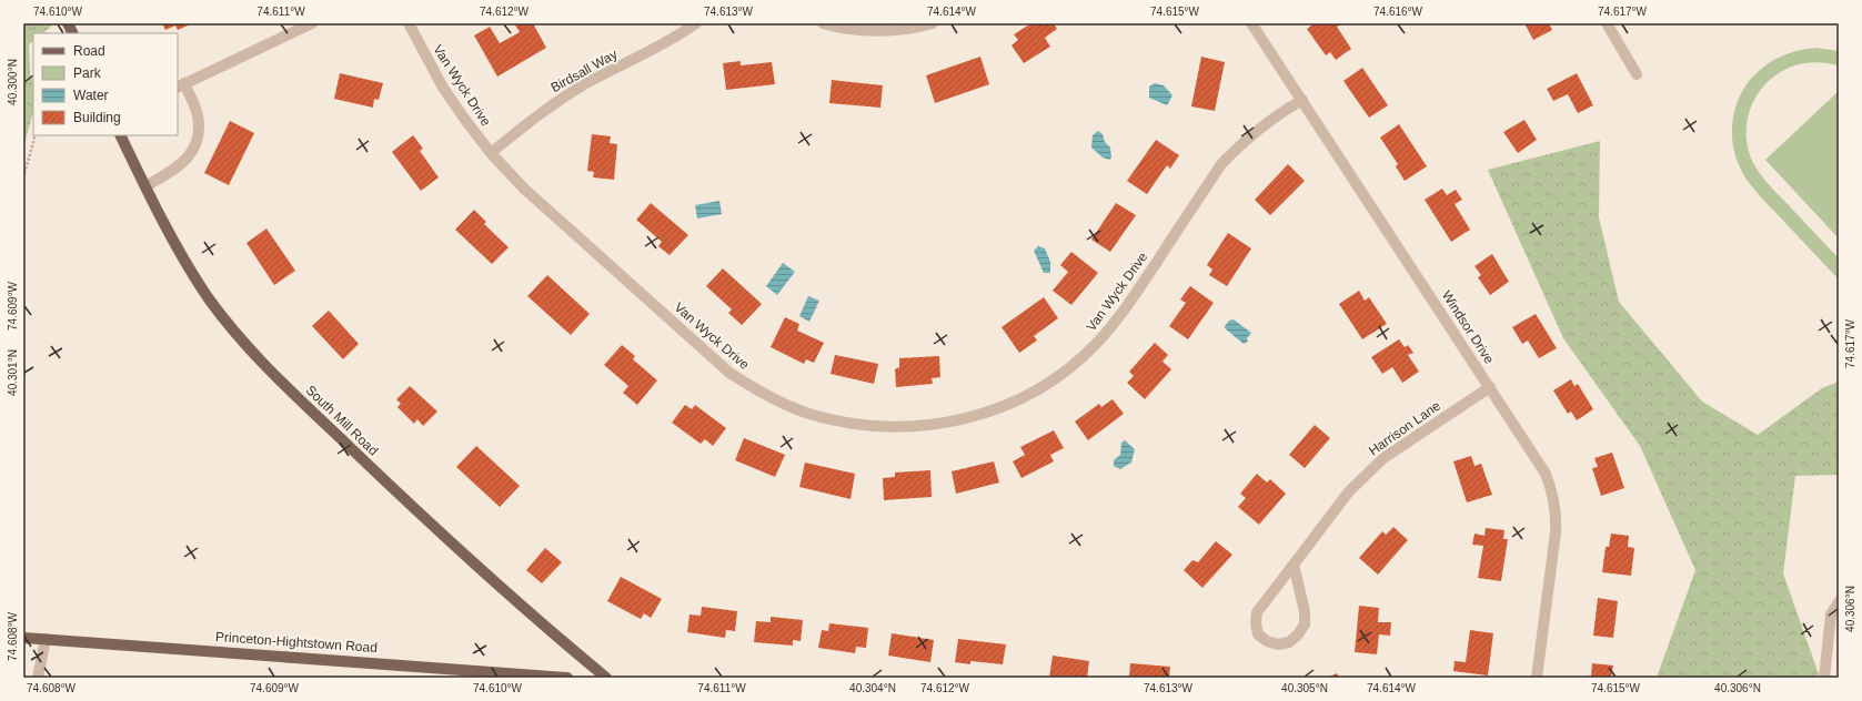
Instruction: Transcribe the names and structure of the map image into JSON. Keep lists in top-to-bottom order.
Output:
{
  "streets": {
    "main road": ["South Mill Road", "Princeton-Hightstown Road"],
    "street": [
      "Birdsall Way",
      "Van Wyck Drive",
      "Windsor Drive",
      "Harrison Lane"
    ]
  },
  "crossings": [
    ["Birdsall Way", "Van Wyck Drive"],
    ["Van Wyck Drive", "Windsor Drive"],
    ["Windsor Drive", "Harrison Lane"]
  ],
  "legend": [
    "Road",
    "Park",
    "Water",
    "Building"
  ],
  "coordinates": [
    "74.610°W",
    "74.611°W",
    "74.612°W",
    "74.613°W",
    "74.614°W",
    "74.615°W",
    "74.616°W",
    "74.617°W",
    "40.300°N",
    "74.609°W",
    "40.301°N",
    "40.306°N",
    "74.608°W",
    "40.304°N",
    "40.305°N"
  ]
}
